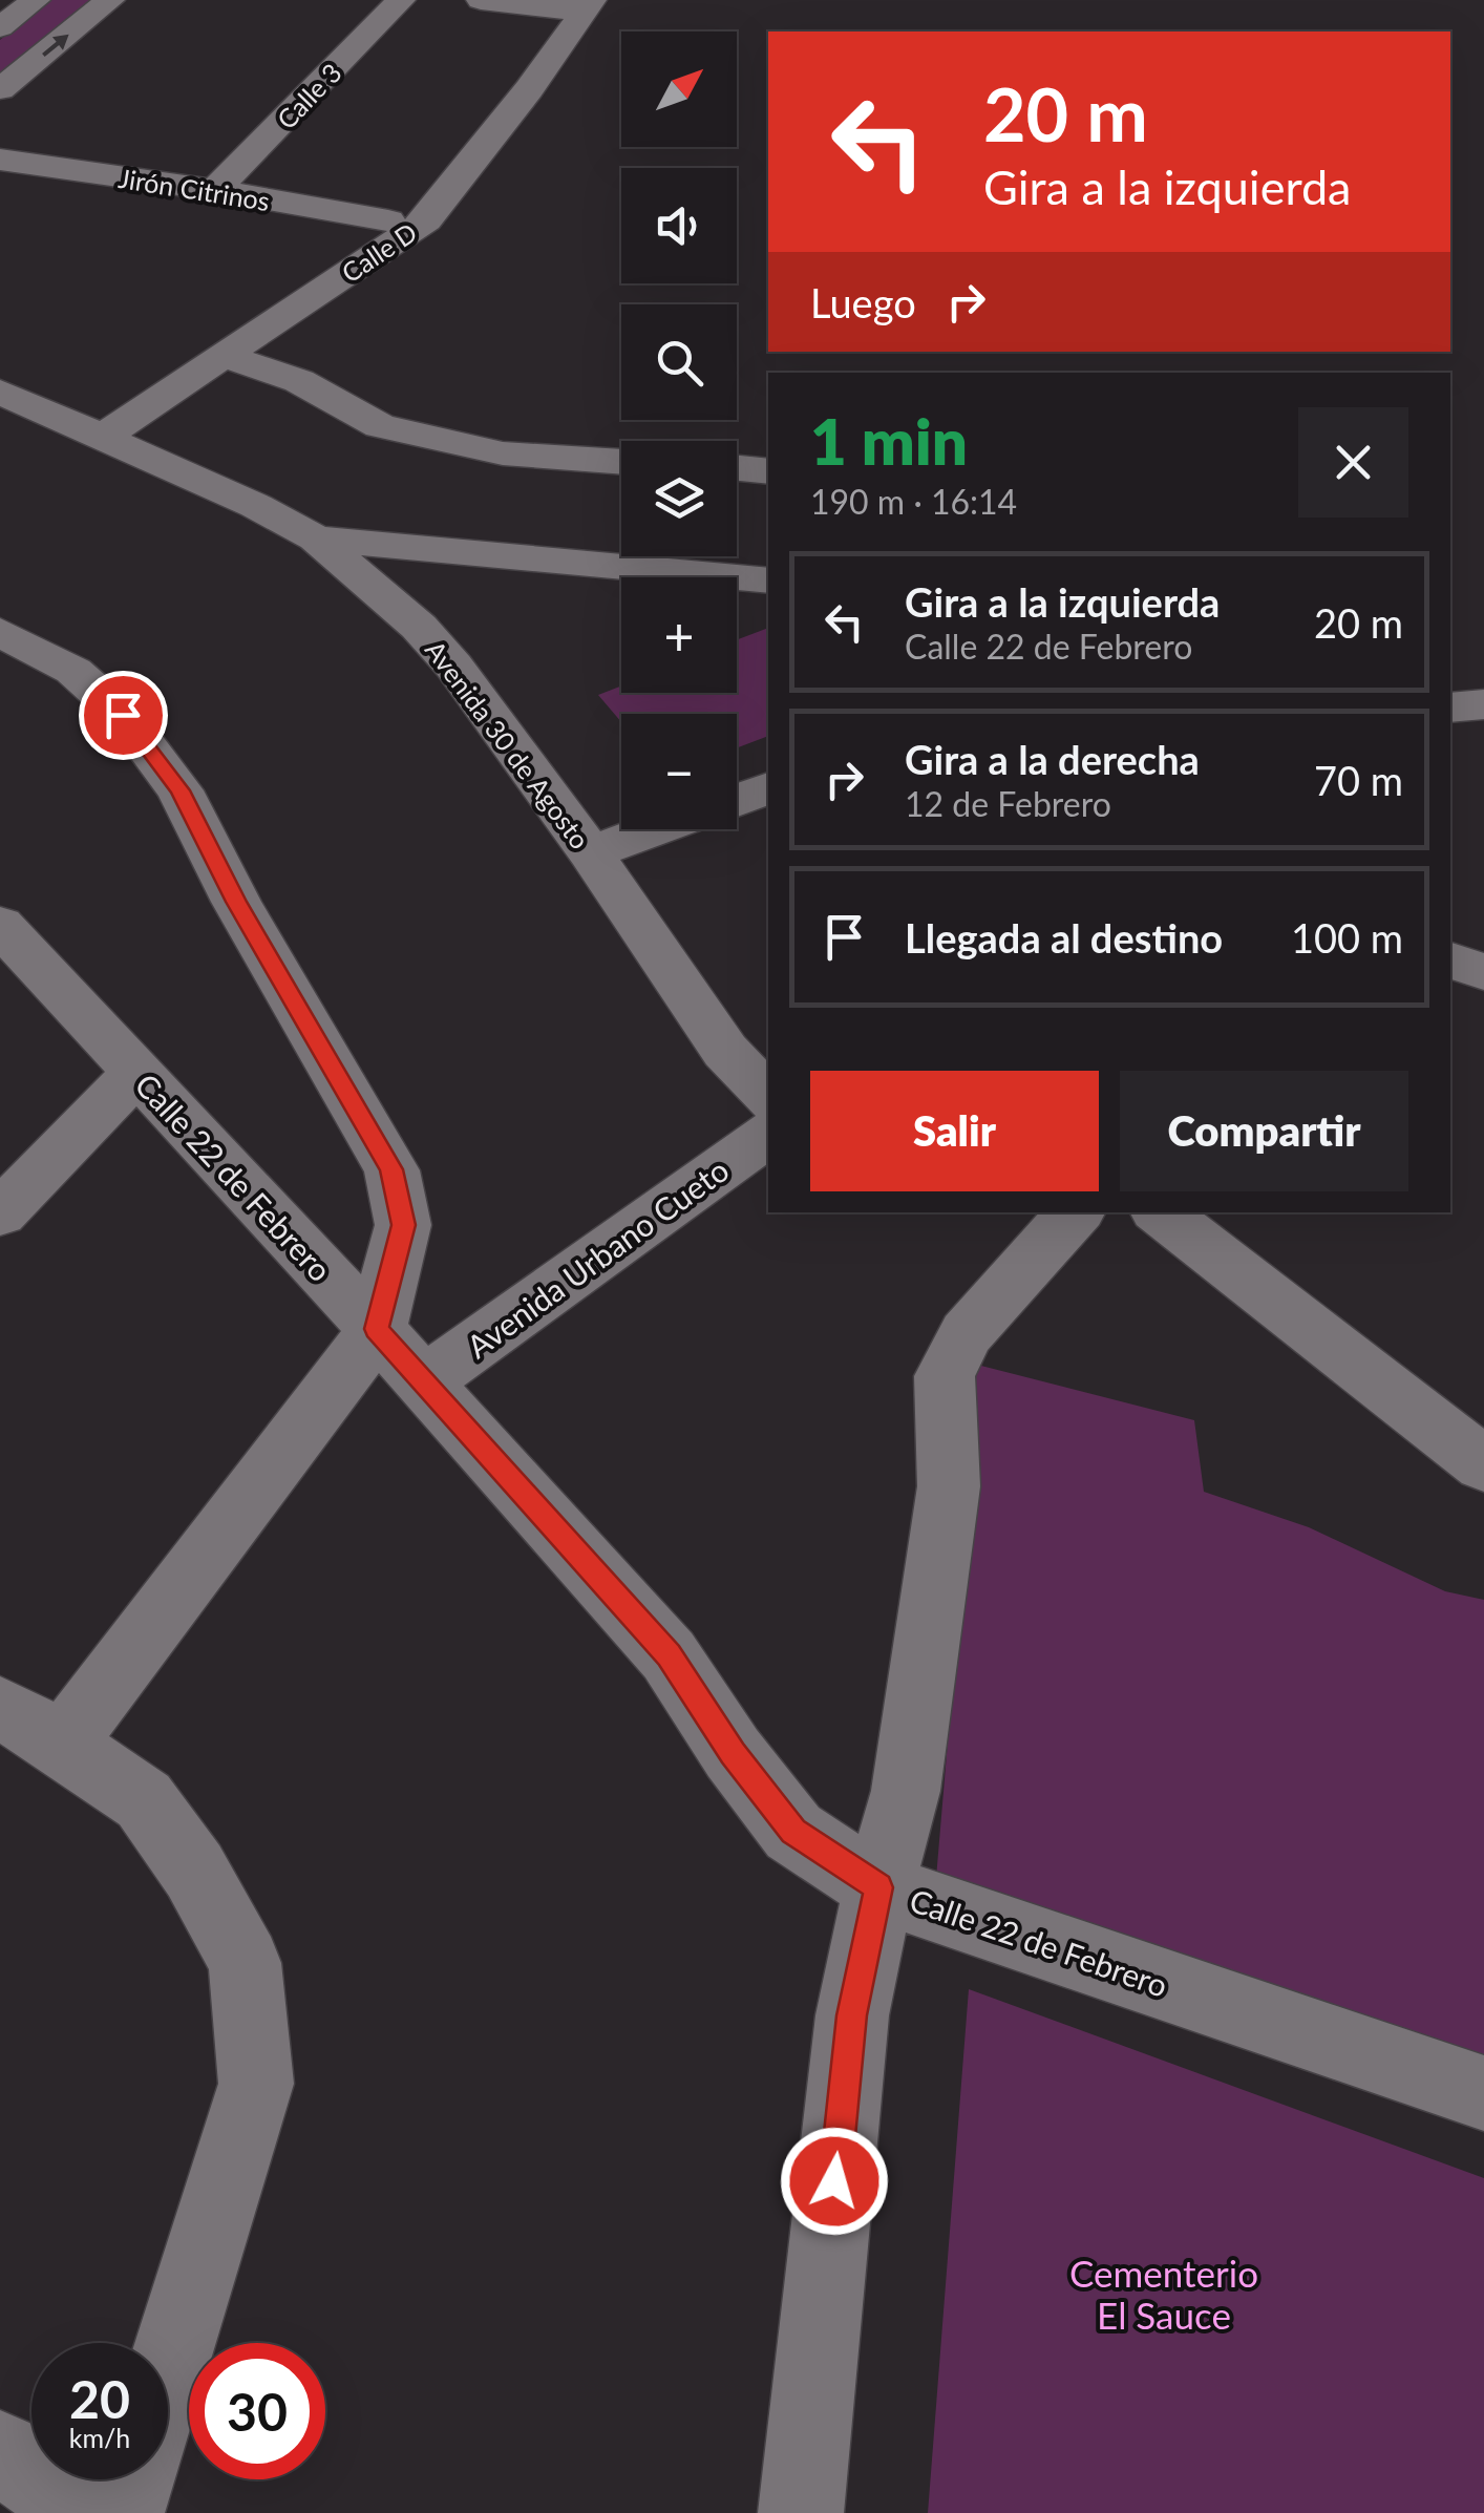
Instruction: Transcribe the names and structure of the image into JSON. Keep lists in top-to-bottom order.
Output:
{
  "streets": {
    "street": [
      "Calle 3",
      "Jirón Citrinos",
      "Calle D",
      "Avenida 30 de Agosto",
      "Calle 22 de Febrero",
      "Avenida Urbano Cueto"
    ]
  },
  "crossings": [
    ["Calle 3", "Jirón Citrinos"],
    ["Calle D", "Avenida 30 de Agosto"],
    ["Calle 22 de Febrero", "Avenida Urbano Cueto"]
  ],
  "parks": ["Cementerio El Sauce"],
  "north": "top right",
  "page": {
    "map_buttons": ["+", "−"],
    "turn": ["20 m", "Gira a la izquierda"],
    "then": "Luego",
    "heading": ["1 min", "190 m · 16:14"],
    "list": [
      {
        "name": "Gira a la izquierda",
        "note": "Calle 22 de Febrero",
        "value": "20 m"
      },
      {
        "name": "Gira a la derecha",
        "note": "12 de Febrero",
        "value": "70 m"
      },
      {
        "name": "Llegada al destino",
        "value": "100 m"
      }
    ],
    "buttons": ["Salir", "Compartir"],
    "speed": "20 km/h",
    "limit": "30"
  }
}
